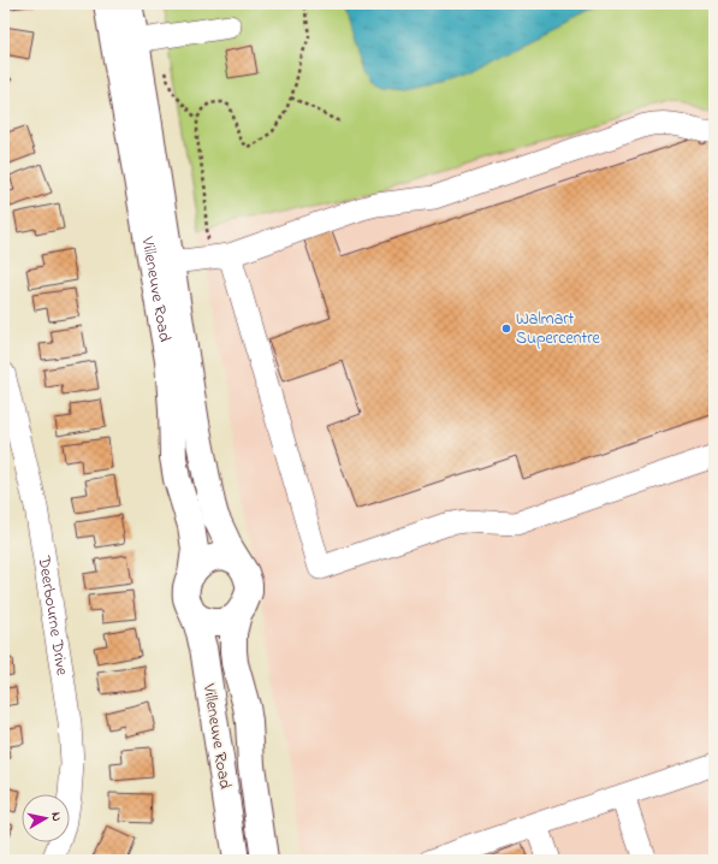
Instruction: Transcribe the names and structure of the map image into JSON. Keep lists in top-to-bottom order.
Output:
{
  "streets": {
    "main road": ["Villeneuve Road"],
    "street": ["Deerbourne Drive"]
  },
  "places": ["Walmart Supercentre"],
  "north": "right"
}
